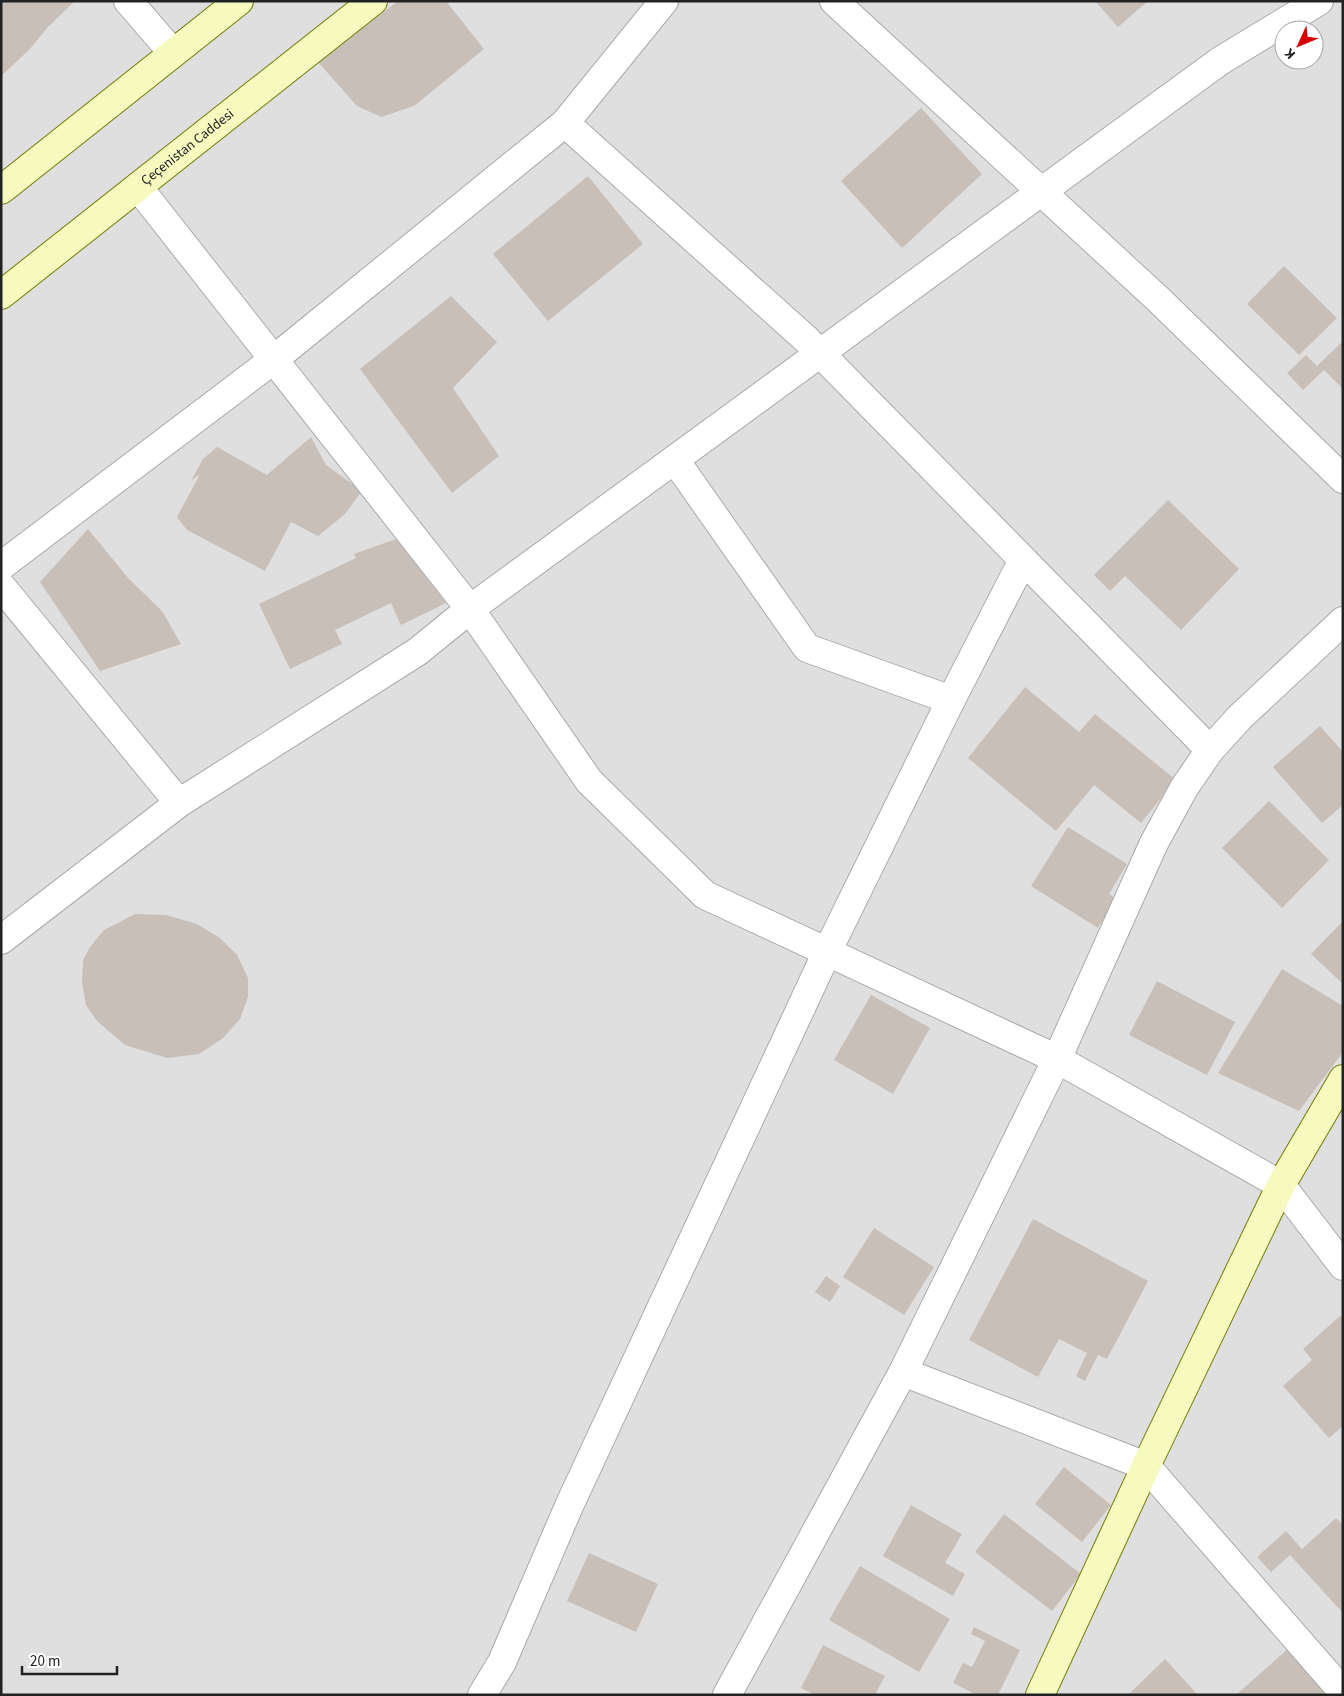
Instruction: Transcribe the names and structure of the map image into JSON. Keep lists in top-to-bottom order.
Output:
{
  "streets": {
    "main road": ["Çeçenistan Caddesi"]
  },
  "scale_bar": "20 m",
  "north": "bottom left"
}
